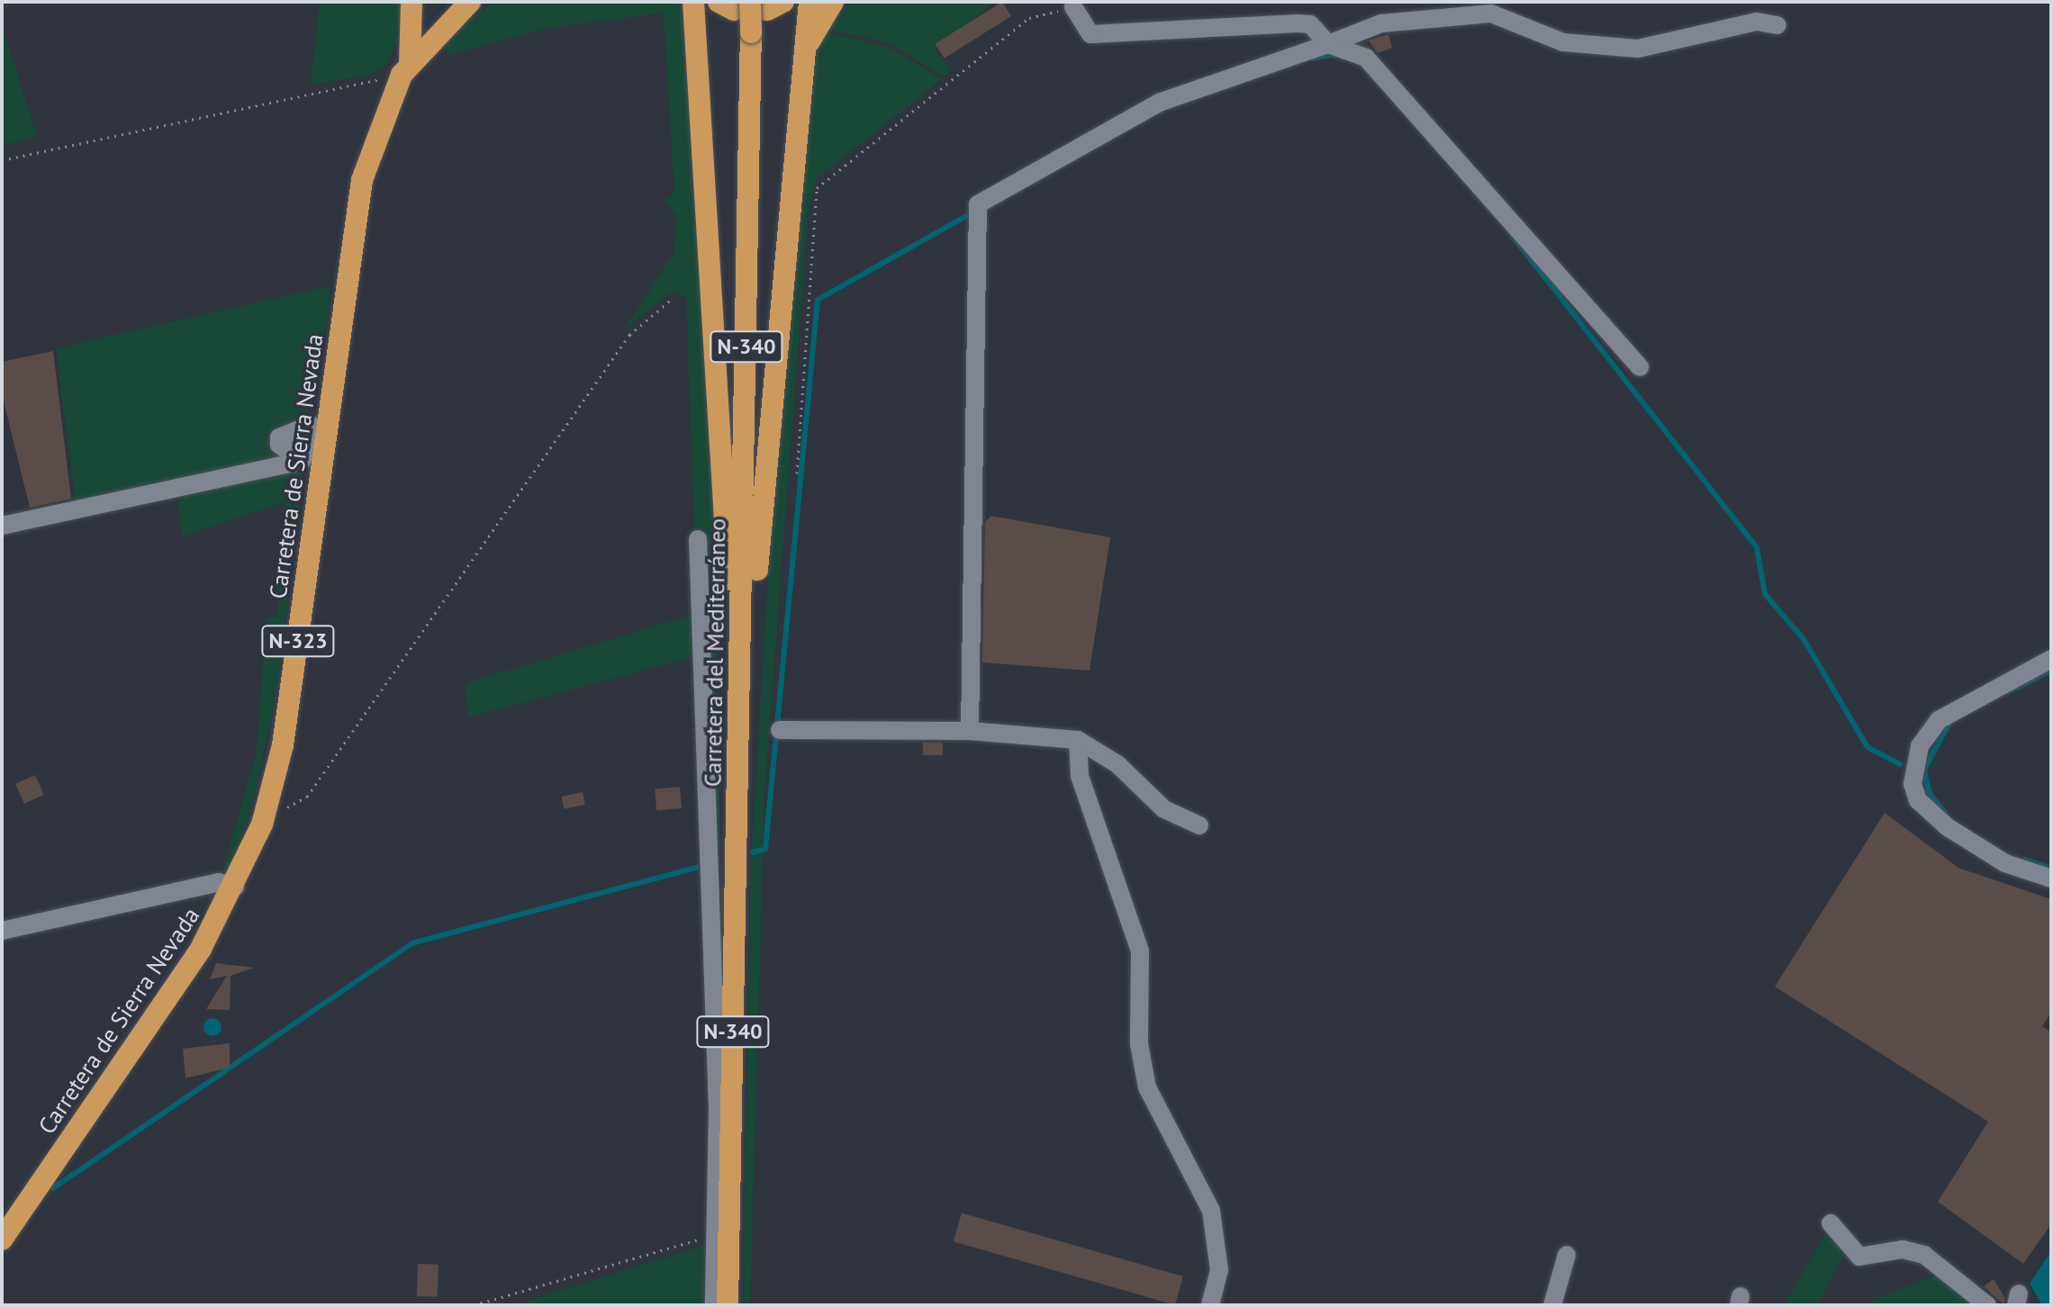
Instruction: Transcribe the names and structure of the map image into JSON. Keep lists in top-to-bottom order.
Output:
{
  "streets": {
    "highway": [
      "N-340",
      "Carretera de Sierra Nevada",
      "N-323",
      "Carretera del Mediterráneo"
    ]
  }
}
